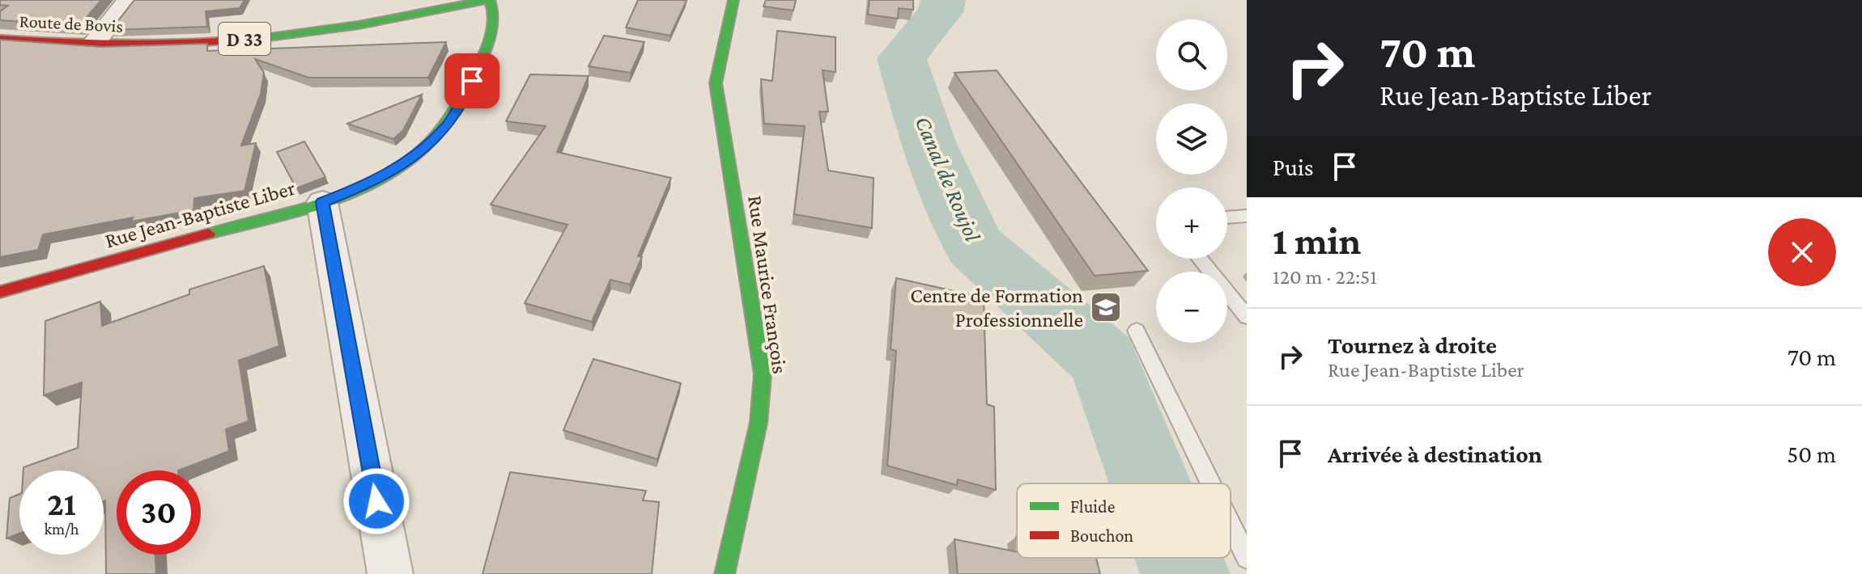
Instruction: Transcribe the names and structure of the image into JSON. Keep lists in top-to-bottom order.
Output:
{
  "streets": {
    "street": [
      "Route de Bovis",
      "D 33",
      "Rue Jean-Baptiste Liber",
      "Rue Maurice François"
    ]
  },
  "crossings": [
    ["Route de Bovis", "Rue Jean-Baptiste Liber"]
  ],
  "water": ["Canal de Roujol"],
  "places": {
    "school or university": ["Centre de Formation Professionnelle"]
  },
  "legend": ["Fluide", "Bouchon"],
  "page": {
    "turn": ["70 m", "Rue Jean-Baptiste Liber"],
    "map_buttons": ["+", "−"],
    "then": "Puis",
    "heading": ["1 min", "120 m · 22:51"],
    "list": [
      {
        "name": "Tournez à droite",
        "note": "Rue Jean-Baptiste Liber",
        "value": "70 m"
      },
      {
        "name": "Arrivée à destination",
        "value": "50 m"
      }
    ],
    "speed": "21 km/h",
    "limit": "30"
  }
}
